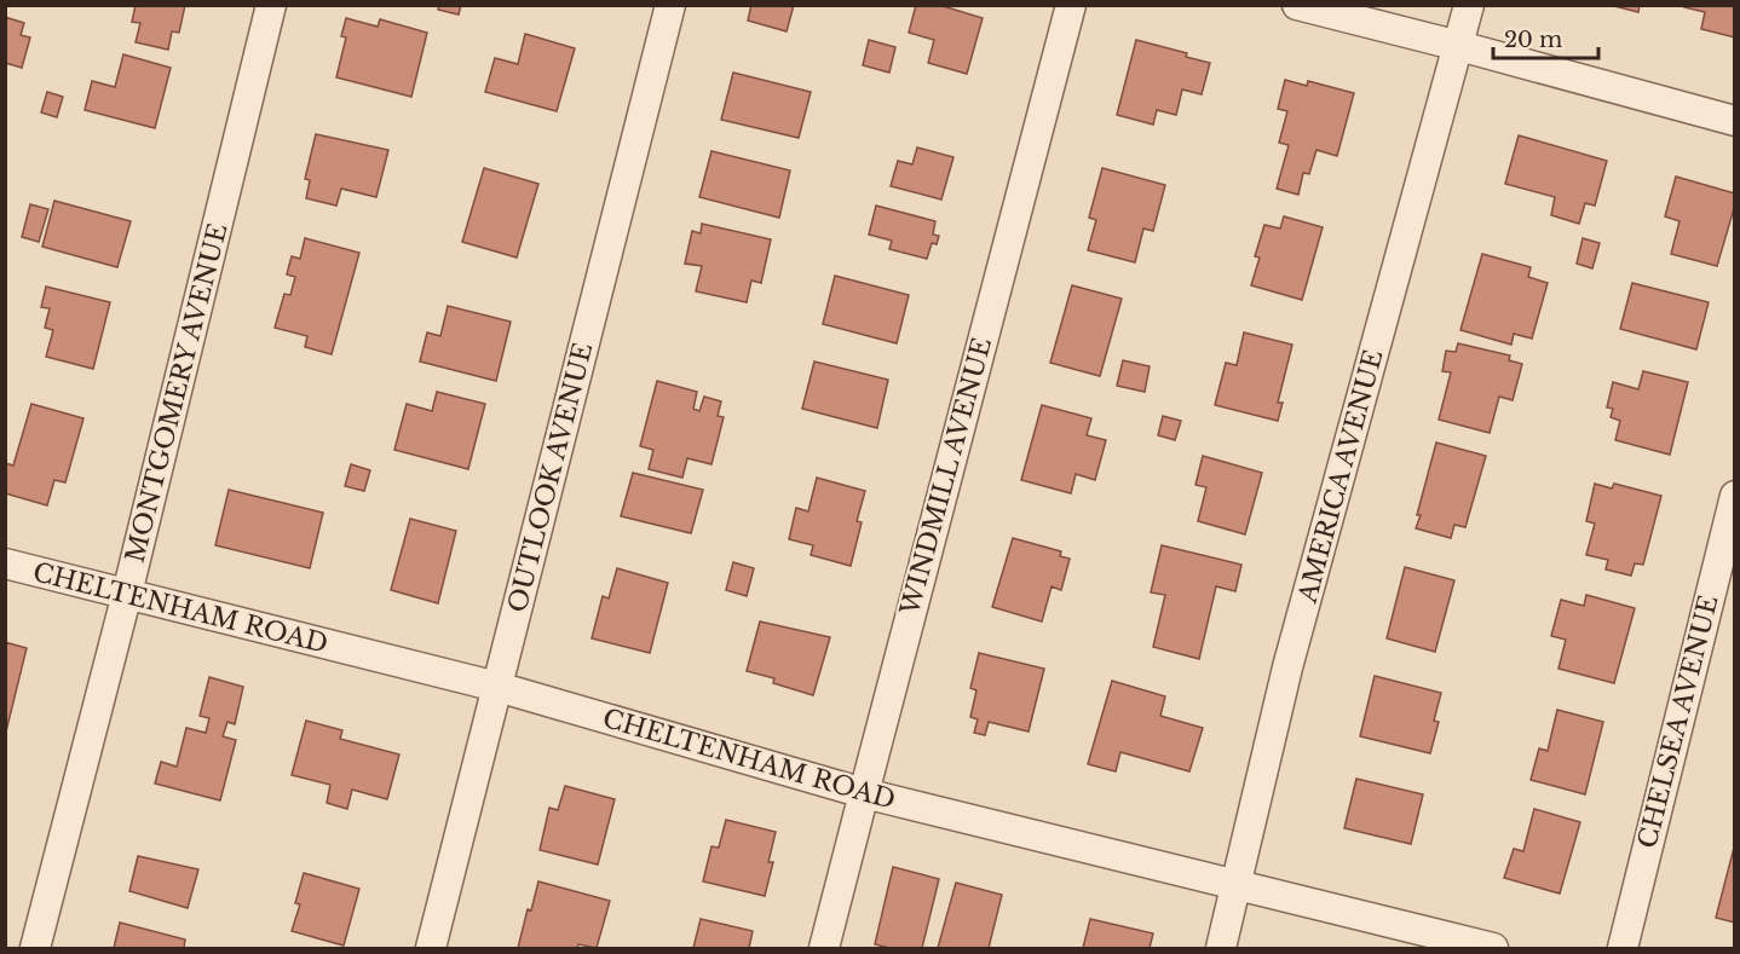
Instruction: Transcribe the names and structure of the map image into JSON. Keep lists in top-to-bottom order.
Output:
{
  "streets": {
    "street": [
      "MONTGOMERY AVENUE",
      "WINDMILL AVENUE",
      "AMERICA AVENUE",
      "OUTLOOK AVENUE",
      "CHELTENHAM ROAD",
      "CHELSEA AVENUE"
    ]
  },
  "crossings": [
    ["MONTGOMERY AVENUE", "CHELTENHAM ROAD"],
    ["WINDMILL AVENUE", "CHELTENHAM ROAD"],
    ["AMERICA AVENUE", "CHELTENHAM ROAD"],
    ["OUTLOOK AVENUE", "CHELTENHAM ROAD"]
  ],
  "scale_bar": "20 m"
}
